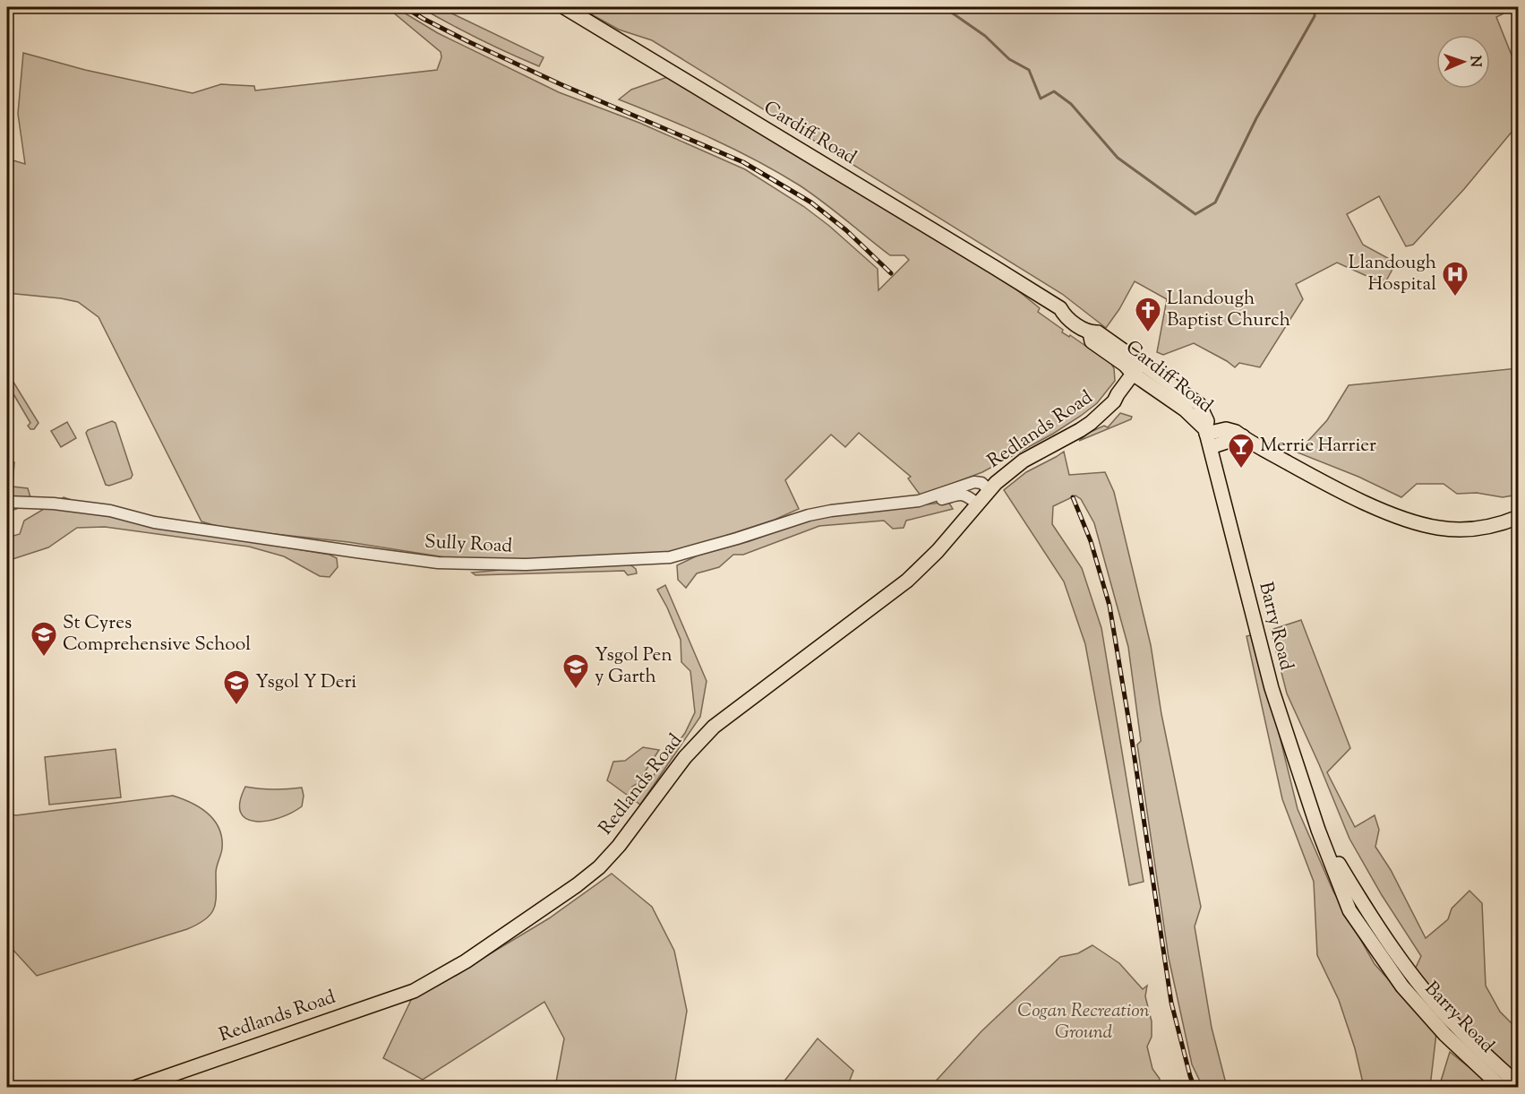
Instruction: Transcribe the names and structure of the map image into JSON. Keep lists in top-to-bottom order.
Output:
{
  "streets": {
    "main road": ["Cardiff Road", "Redlands Road", "Barry Road"],
    "street": ["Sully Road"]
  },
  "crossings": [
    ["Cardiff Road", "Redlands Road"],
    ["Cardiff Road", "Barry Road"],
    ["Redlands Road", "Sully Road"]
  ],
  "parks": ["Cogan Recreation Ground"],
  "places": {
    "hospital": ["Llandough Hospital"],
    "church": ["Llandough Baptist Church"],
    "bar": ["Merrie Harrier"],
    "school or university": ["St Cyres Comprehensive School", "Ysgol Pen y Garth", "Ysgol Y Deri"]
  },
  "north": "right"
}
